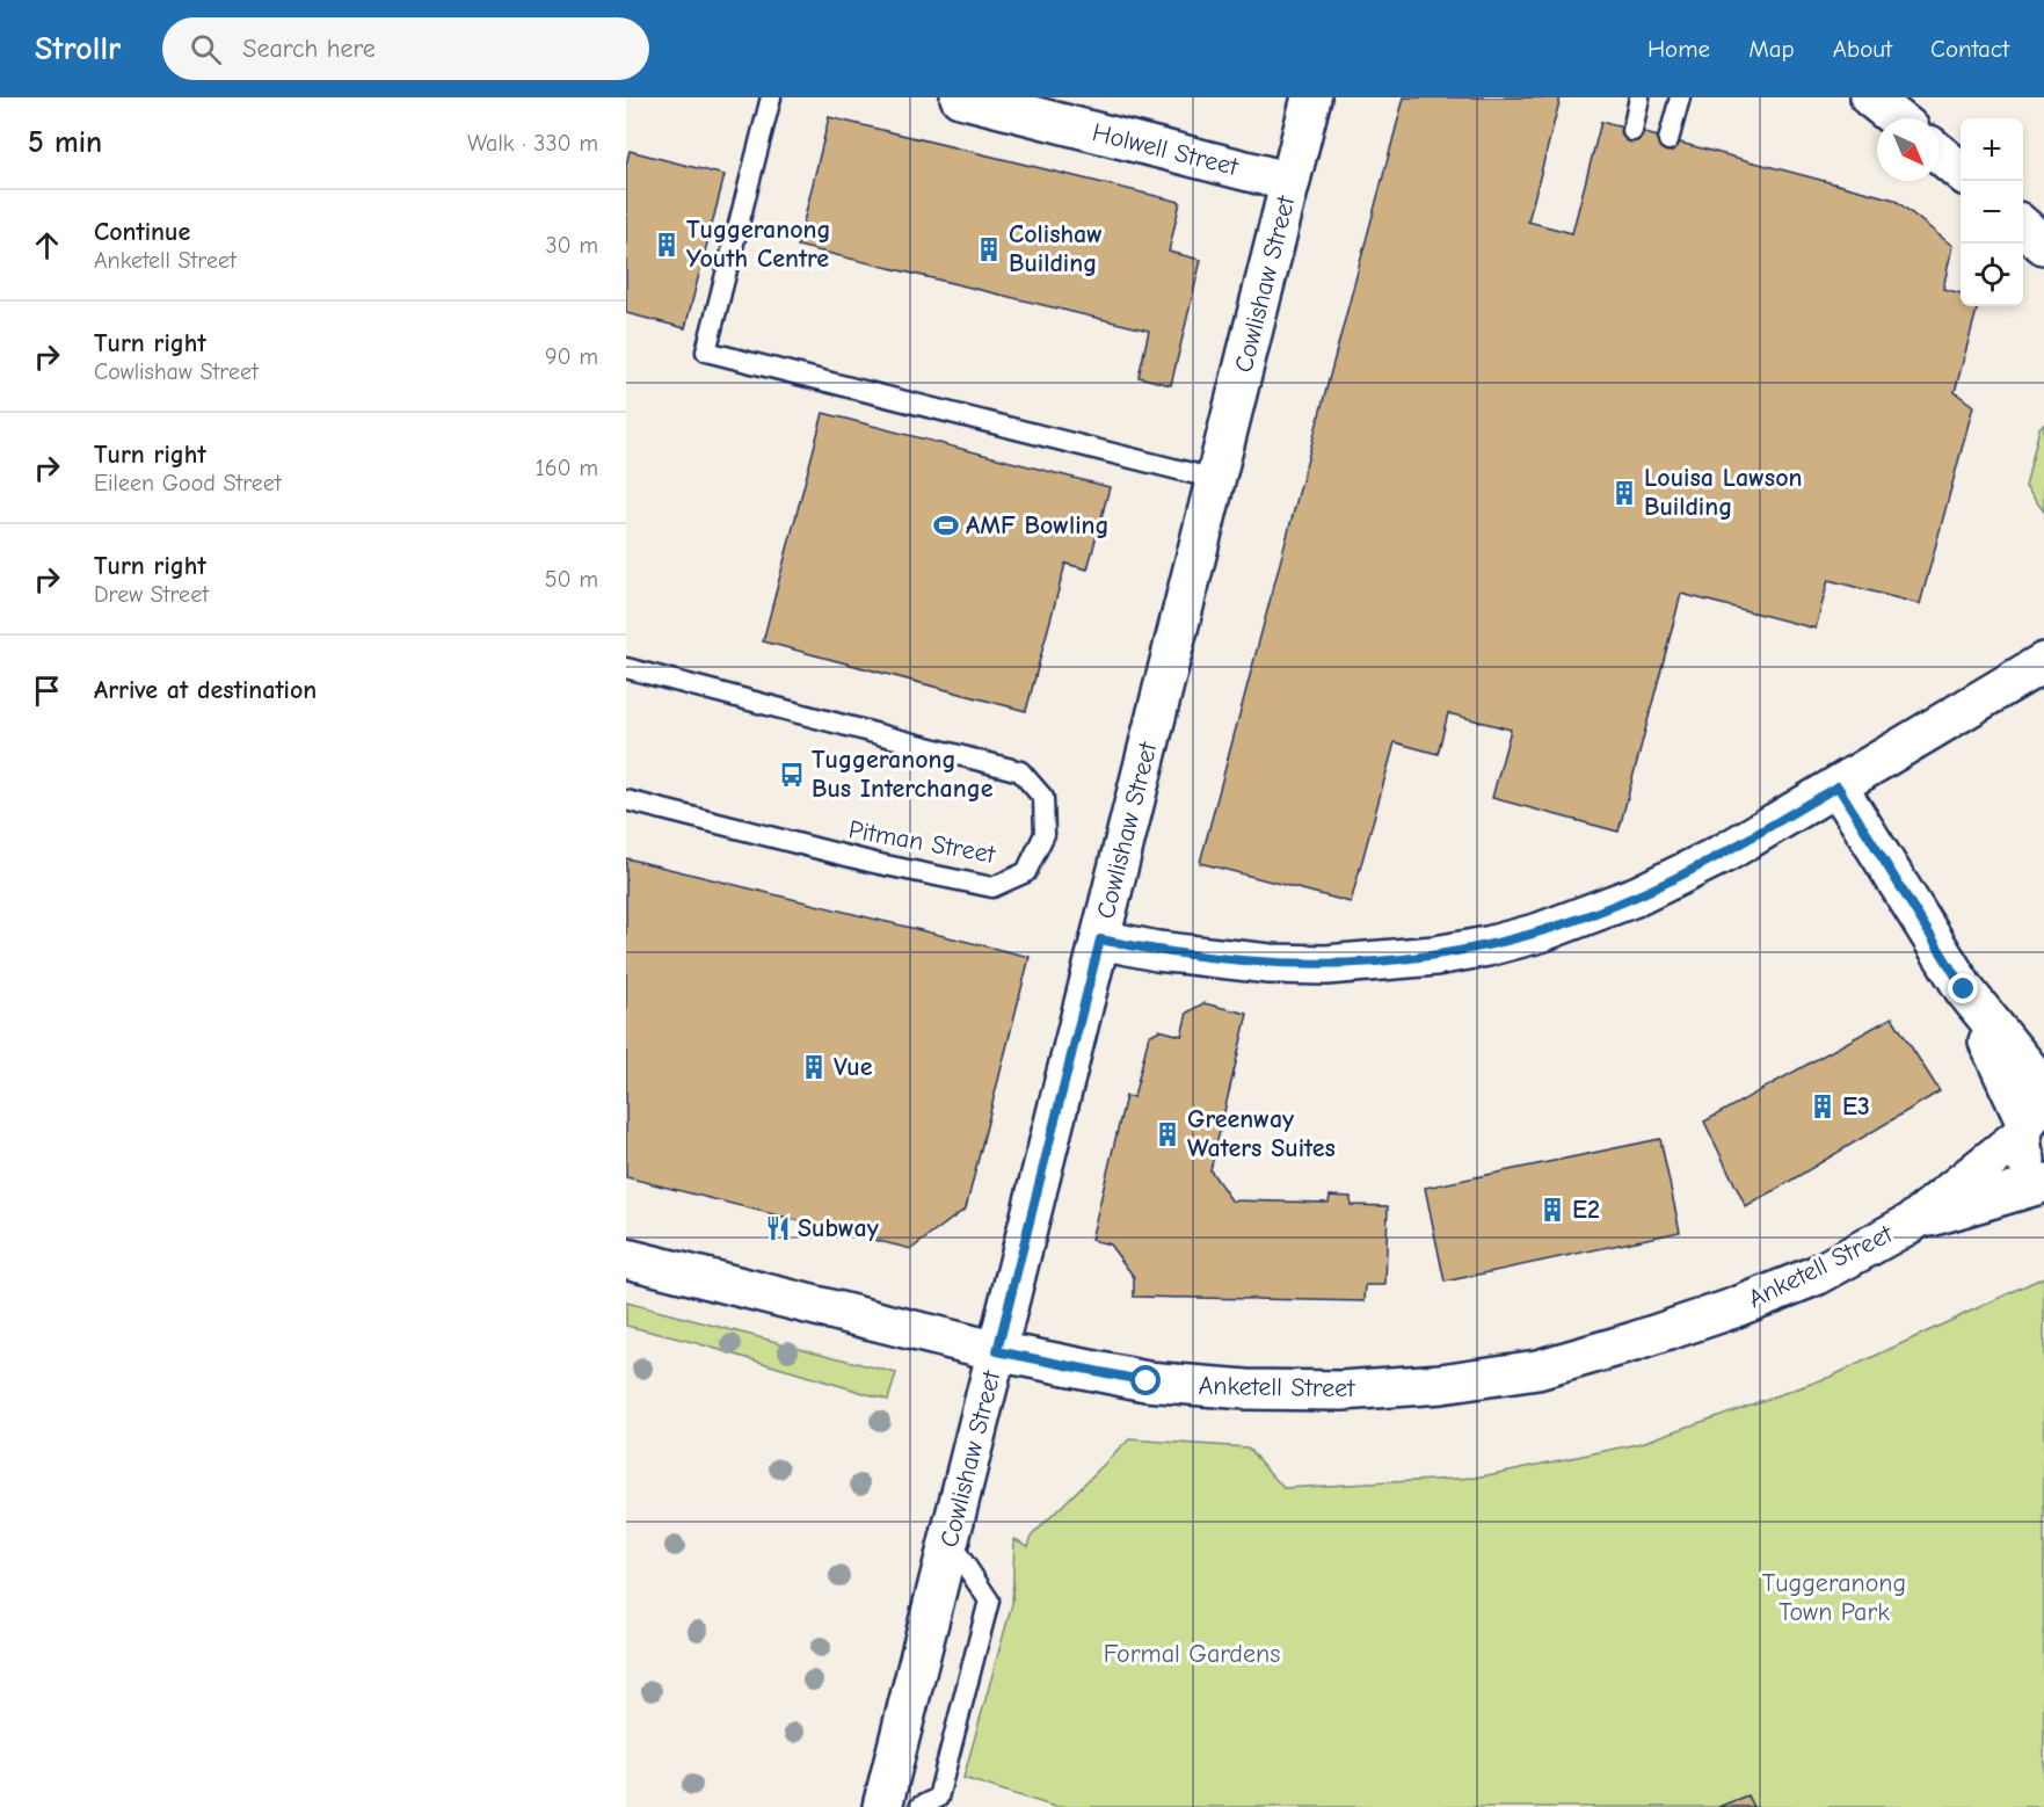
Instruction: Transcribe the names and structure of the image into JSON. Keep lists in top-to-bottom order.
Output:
{
  "streets": {
    "street": ["Holwell Street", "Cowlishaw Street", "Anketell Street"],
    "lane": ["Pitman Street"]
  },
  "crossings": [
    ["Holwell Street", "Cowlishaw Street"],
    ["Cowlishaw Street", "Anketell Street"]
  ],
  "parks": ["Tuggeranong Town Park", "Formal Gardens"],
  "places": {
    "building": [
      "Tuggeranong Youth Centre",
      "Colishaw Building",
      "Louisa Lawson Building",
      "Vue",
      "E3",
      "Greenway Waters Suites",
      "E2"
    ],
    "sports": ["AMF Bowling"],
    "bus stop": ["Tuggeranong Bus Interchange"],
    "restaurant": ["Subway"]
  },
  "north": "bottom right",
  "page": {
    "header": "Strollr",
    "search": "Search here",
    "nav": [
      "Home",
      "Map",
      "About",
      "Contact"
    ],
    "heading": ["5 min", "Walk · 330 m"],
    "map_buttons": ["+", "−"],
    "list": [
      ["Continue", "Anketell Street", "30 m"],
      ["Turn right", "Cowlishaw Street", "90 m"],
      ["Turn right", "Eileen Good Street", "160 m"],
      ["Turn right", "Drew Street", "50 m"],
      "Arrive at destination"
    ]
  }
}
